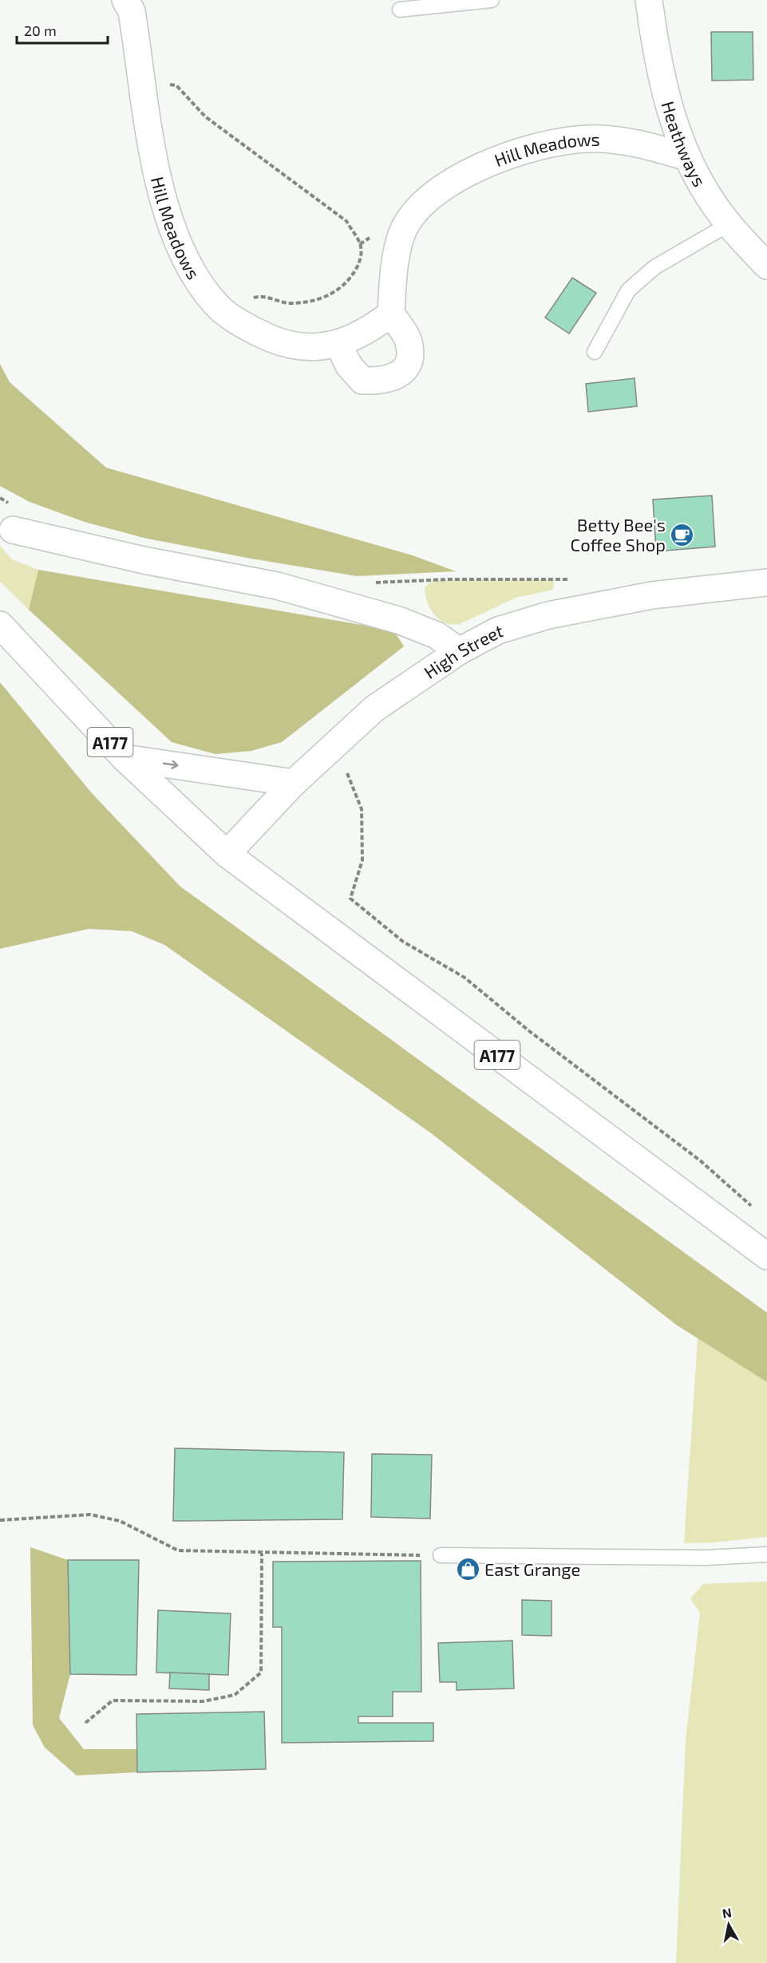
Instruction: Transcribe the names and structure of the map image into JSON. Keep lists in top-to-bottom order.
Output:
{
  "streets": {
    "street": [
      "Heathways",
      "Hill Meadows",
      "High Street",
      "A177"
    ]
  },
  "crossings": [
    ["Heathways", "Hill Meadows"],
    ["High Street", "A177"]
  ],
  "places": {
    "cafe": ["Betty Bee's Coffee Shop"],
    "shop": ["East Grange"]
  },
  "scale_bar": "20 m",
  "north": "top"
}
